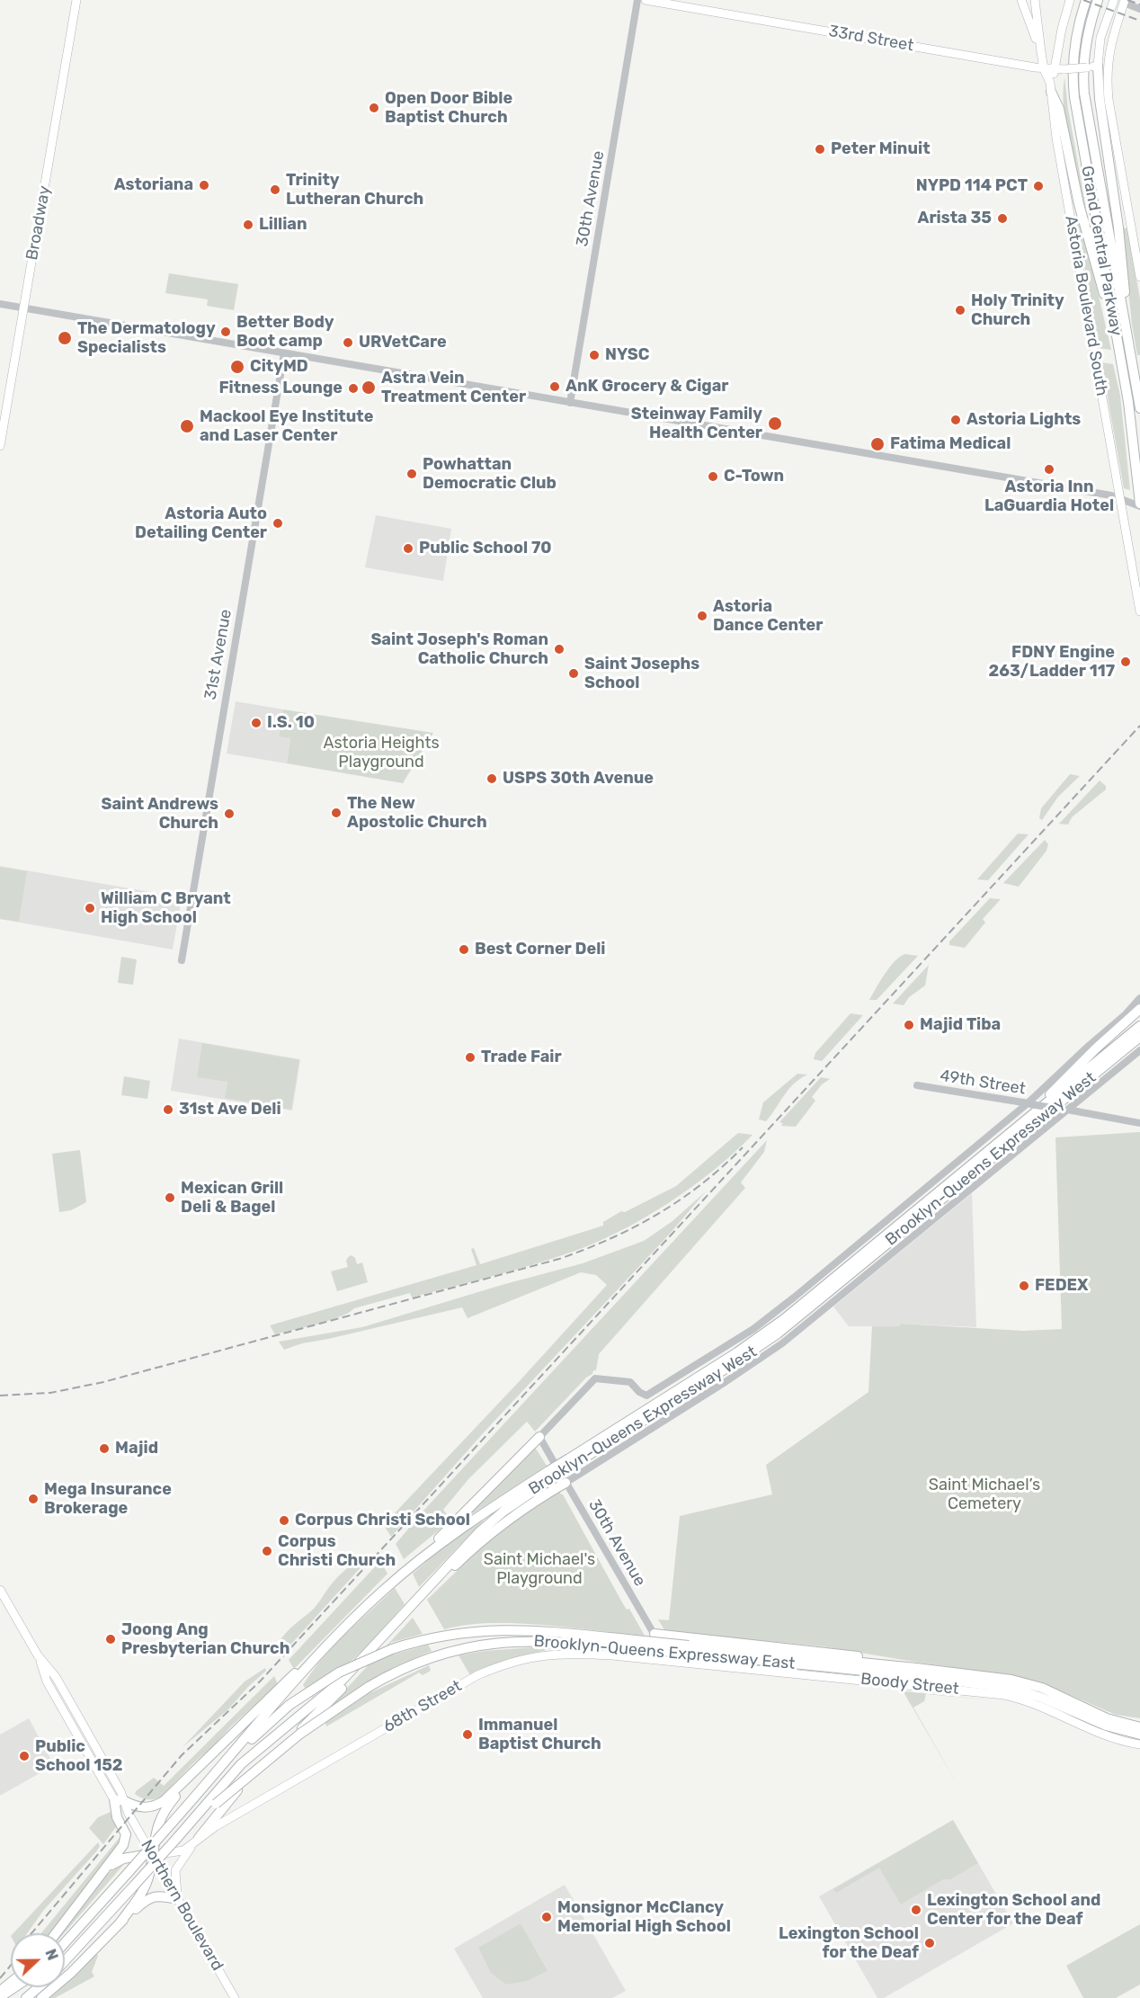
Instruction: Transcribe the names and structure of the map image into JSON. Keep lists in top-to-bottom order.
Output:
{
  "streets": {
    "highway": ["Grand Central Parkway", "Brooklyn-Queens Expressway West", "Brooklyn-Queens Expressway East"],
    "main road": [
      "33rd Street",
      "Broadway",
      "Astoria Boulevard South",
      "Boody Street",
      "68th Street",
      "Northern Boulevard"
    ],
    "street": ["30th Avenue", "31st Avenue", "49th Street"]
  },
  "crossings": [
    ["33rd Street", "Astoria Boulevard South"],
    ["30th Avenue", "Brooklyn-Queens Expressway West"],
    ["30th Avenue", "Boody Street"],
    ["30th Avenue", "68th Street"],
    ["49th Street", "Brooklyn-Queens Expressway West"],
    ["Brooklyn-Queens Expressway West", "Brooklyn-Queens Expressway East"],
    ["Boody Street", "68th Street"],
    ["68th Street", "Northern Boulevard"]
  ],
  "parks": ["Astoria Heights Playground", "Saint Michael’s Cemetery", "Saint Michael's Playground"],
  "places": [
    "Open Door Bible Baptist Church",
    "Peter Minuit",
    "Astoriana",
    "NYPD 114 PCT",
    "Trinity Lutheran Church",
    "Arista 35",
    "Lillian",
    "Holy Trinity Church",
    "Better Body Boot camp",
    "The Dermatology Specialists",
    "URVetCare",
    "NYSC",
    "CityMD",
    "AnK Grocery & Cigar",
    "Astra Vein Treatment Center",
    "Fitness Lounge",
    "Astoria Lights",
    "Steinway Family Health Center",
    "Mackool Eye Institute and Laser Center",
    "Fatima Medical",
    "Astoria Inn LaGuardia Hotel",
    "Powhattan Democratic Club",
    "C-Town",
    "Astoria Auto Detailing Center",
    "Public School 70",
    "Astoria Dance Center",
    "Saint Joseph's Roman Catholic Church",
    "FDNY Engine 263/Ladder 117",
    "Saint Josephs School",
    "I.S. 10",
    "USPS 30th Avenue",
    "The New Apostolic Church",
    "Saint Andrews Church",
    "William C Bryant High School",
    "Best Corner Deli",
    "Majid Tiba",
    "Trade Fair",
    "31st Ave Deli",
    "Mexican Grill Deli & Bagel",
    "FEDEX",
    "Majid",
    "Mega Insurance Brokerage",
    "Corpus Christi School",
    "Corpus Christi Church",
    "Joong Ang Presbyterian Church",
    "Immanuel Baptist Church",
    "Public School 152",
    "Lexington School and Center for the Deaf",
    "Monsignor McClancy Memorial High School",
    "Lexington School for the Deaf"
  ],
  "north": "right"
}
